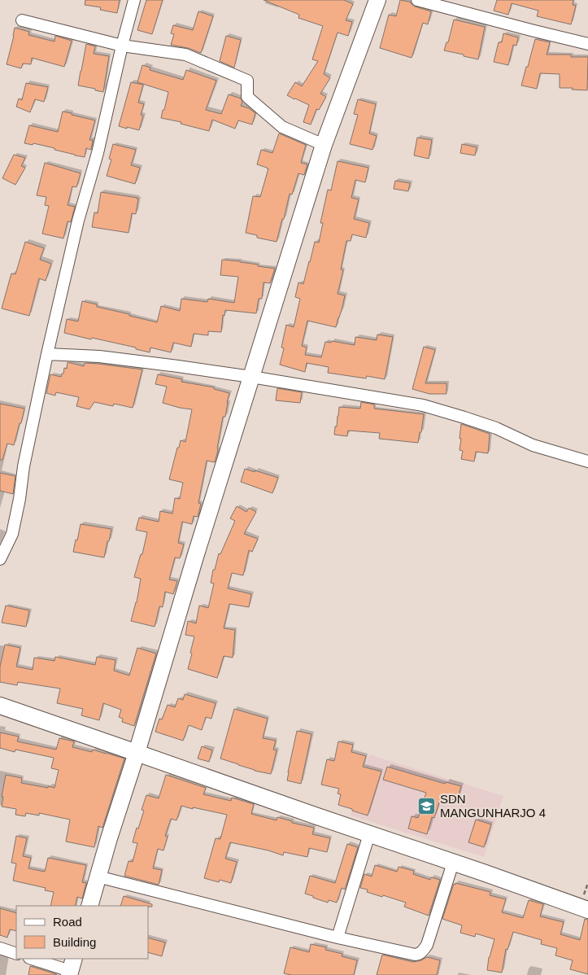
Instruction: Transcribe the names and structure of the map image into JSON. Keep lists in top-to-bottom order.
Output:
{
  "places": {
    "school or university": ["SDN MANGUNHARJO 4"]
  },
  "legend": ["Road", "Building"]
}
